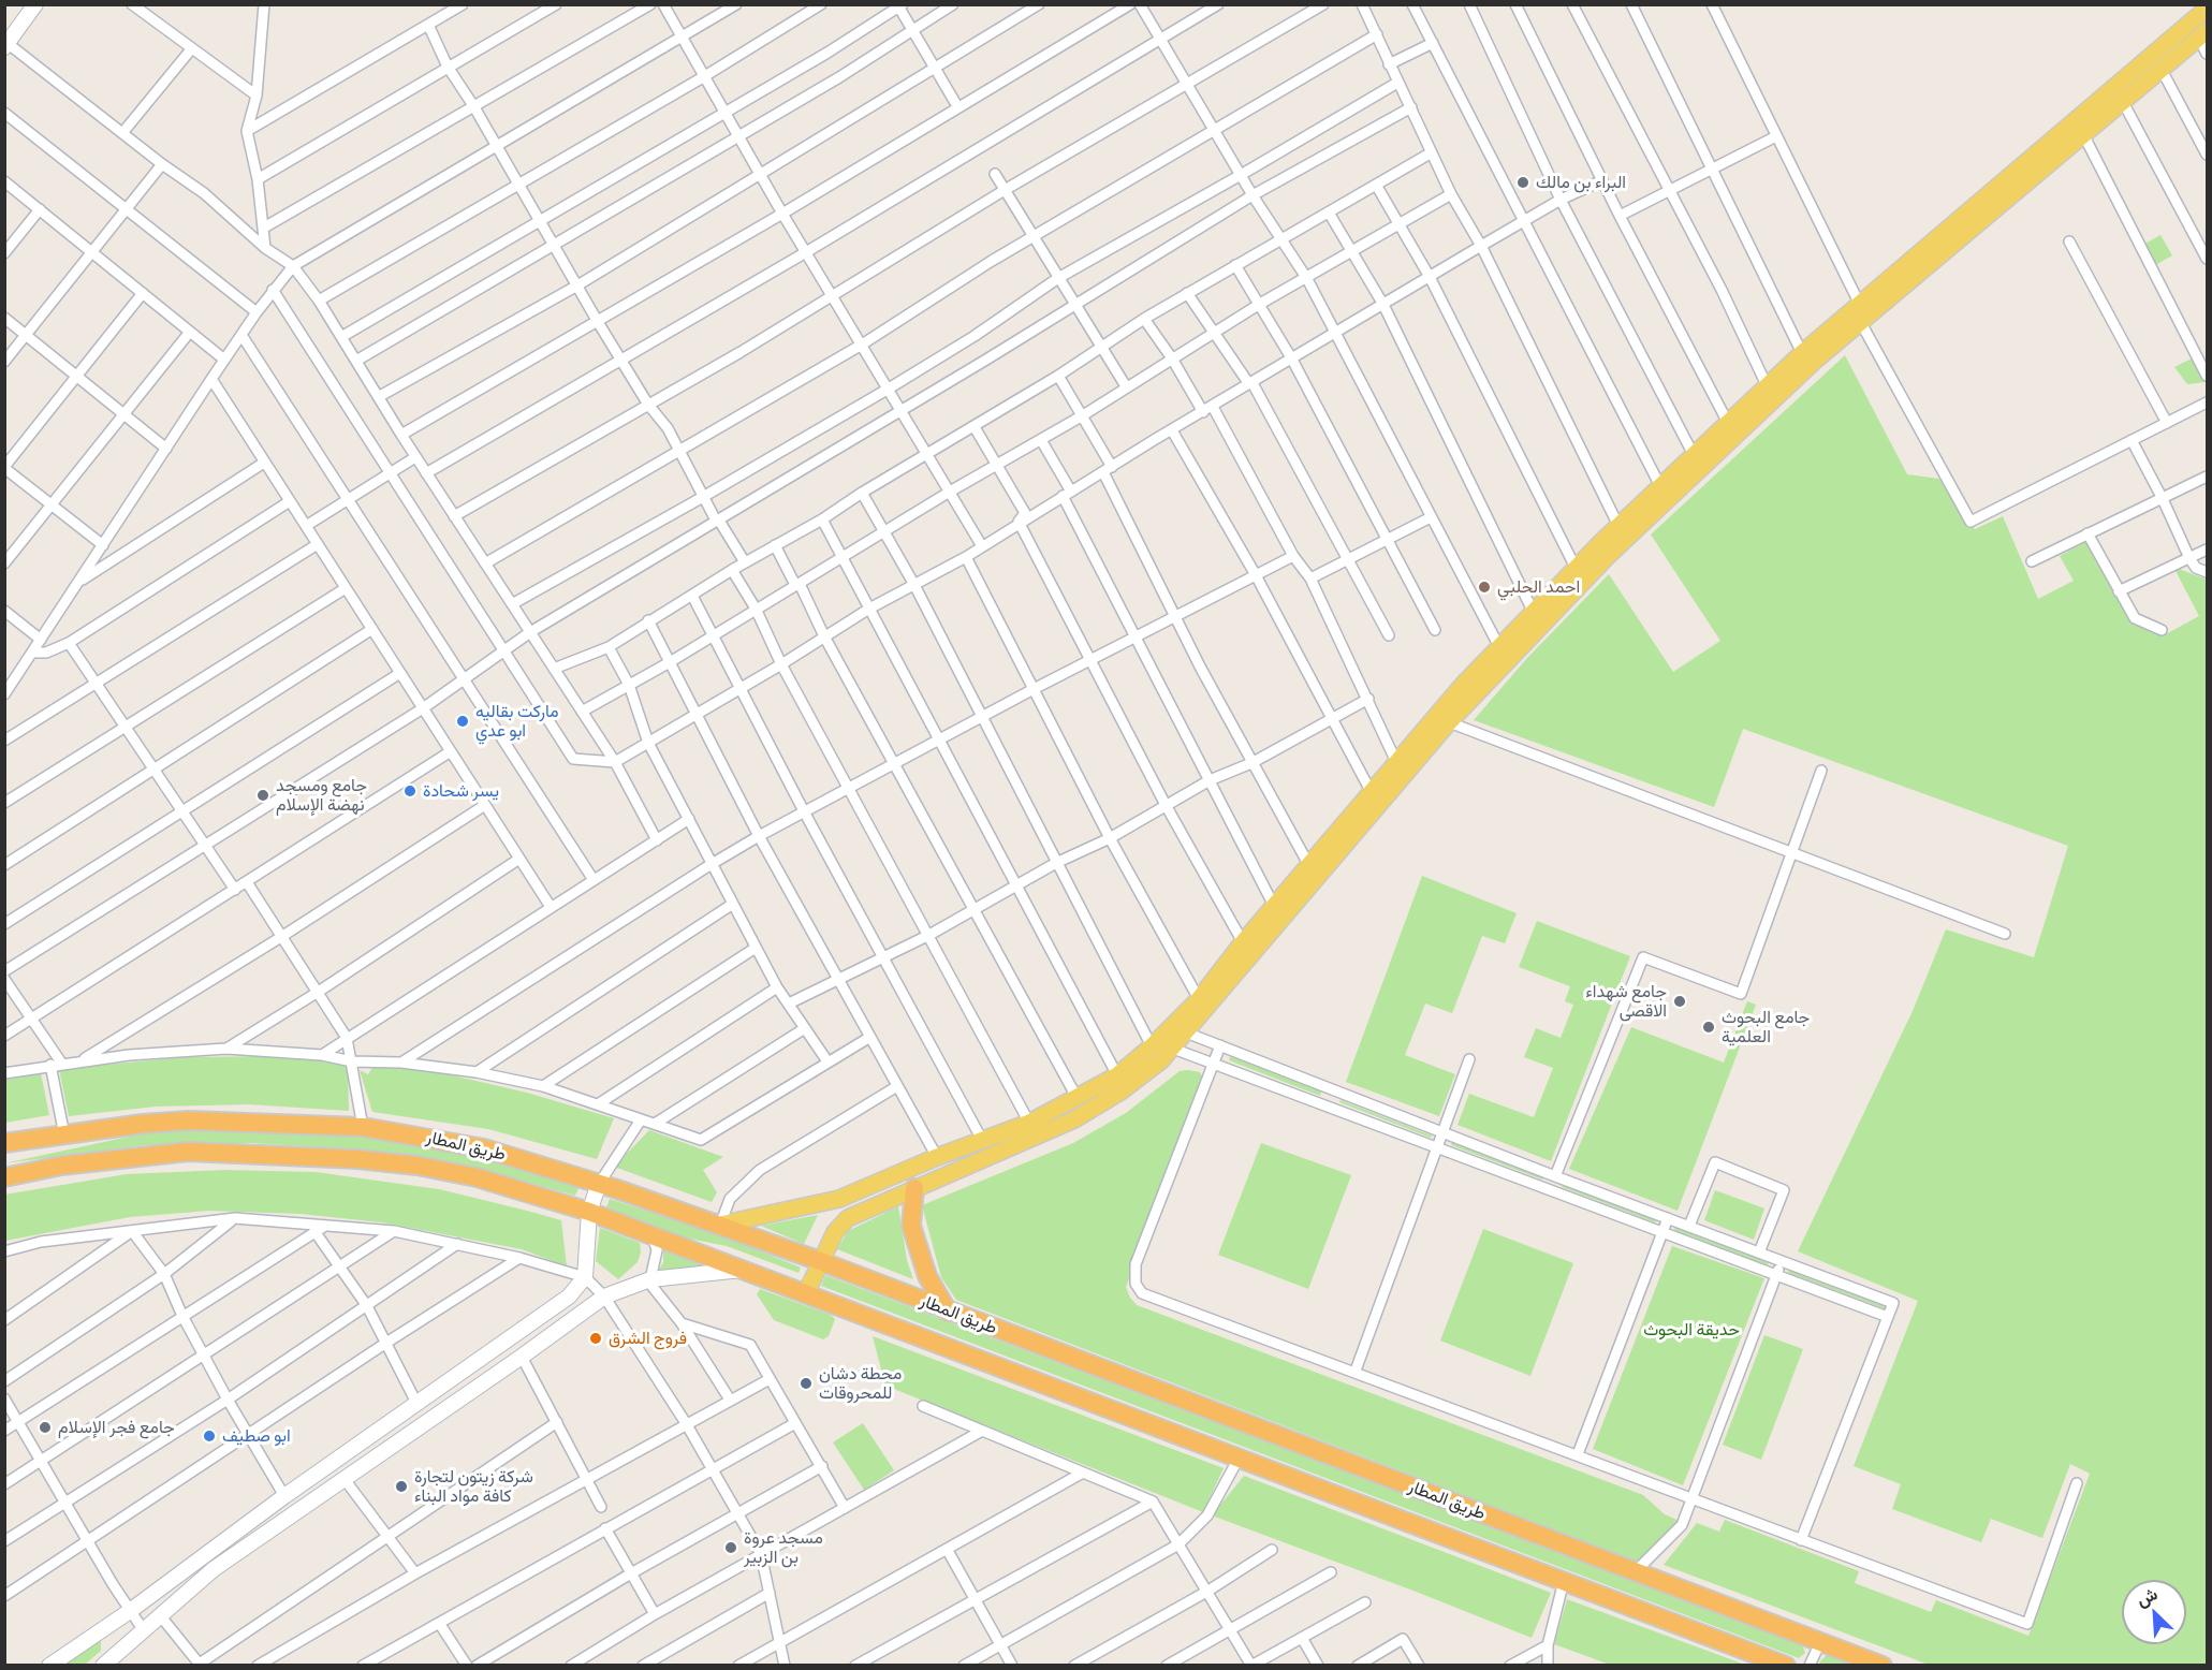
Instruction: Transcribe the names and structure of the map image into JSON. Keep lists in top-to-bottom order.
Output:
{
  "streets": {
    "highway": ["طريق المطار"]
  },
  "parks": ["حديقة البحوث"],
  "places": [
    "البراء بن مالك",
    "احمد الحلبي",
    "ماركت بقاليه ابو عدي",
    "يسر شحادة",
    "جامع ومسجد نهضة الإسلام",
    "جامع شهداء الاقصى",
    "جامع البحوث العلمية",
    "فروج الشرق",
    "محطة دشان للمحروقات",
    "جامع فجر الإسلام",
    "ابو صطيف",
    "شركة زيتون لتجارة كافة مواد البناء",
    "مسجد عروة بن الزبير"
  ],
  "north": "top left"
}
